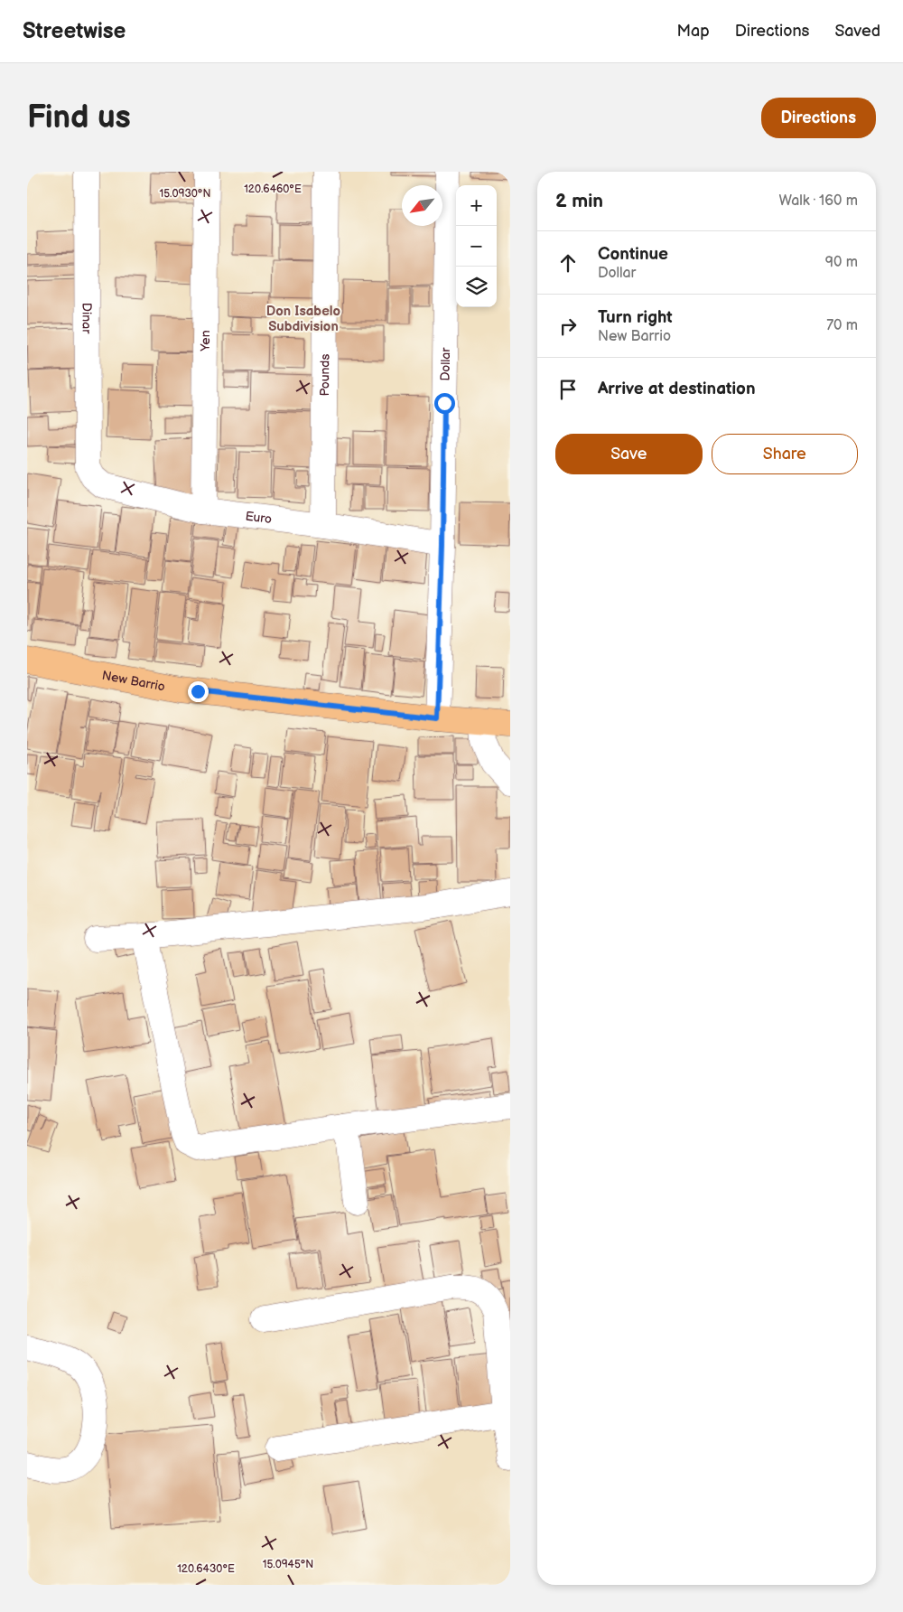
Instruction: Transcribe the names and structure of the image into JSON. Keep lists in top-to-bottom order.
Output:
{
  "streets": {
    "main road": ["New Barrio"],
    "street": [
      "Dinar",
      "Yen",
      "Dollar",
      "Pounds",
      "Euro"
    ]
  },
  "crossings": [
    ["Dinar", "Euro"],
    ["Yen", "Euro"],
    ["Dollar", "Euro"],
    ["Dollar", "New Barrio"],
    ["Pounds", "Euro"]
  ],
  "districts": ["Don Isabelo Subdivision"],
  "north": "bottom left",
  "page": {
    "header": "Streetwise",
    "nav": ["Map", "Directions", "Saved"],
    "buttons": [
      "Directions",
      ["Save", "Share"]
    ],
    "title": "Find us",
    "heading": ["2 min", "Walk · 160 m"],
    "map_buttons": ["+", "−"],
    "list": [
      ["Continue", "Dollar", "90 m"],
      ["Turn right", "New Barrio", "70 m"],
      "Arrive at destination"
    ]
  },
  "coordinates": [
    "120.6460°E",
    "15.0930°N",
    "15.0945°N",
    "120.6430°E"
  ]
}
